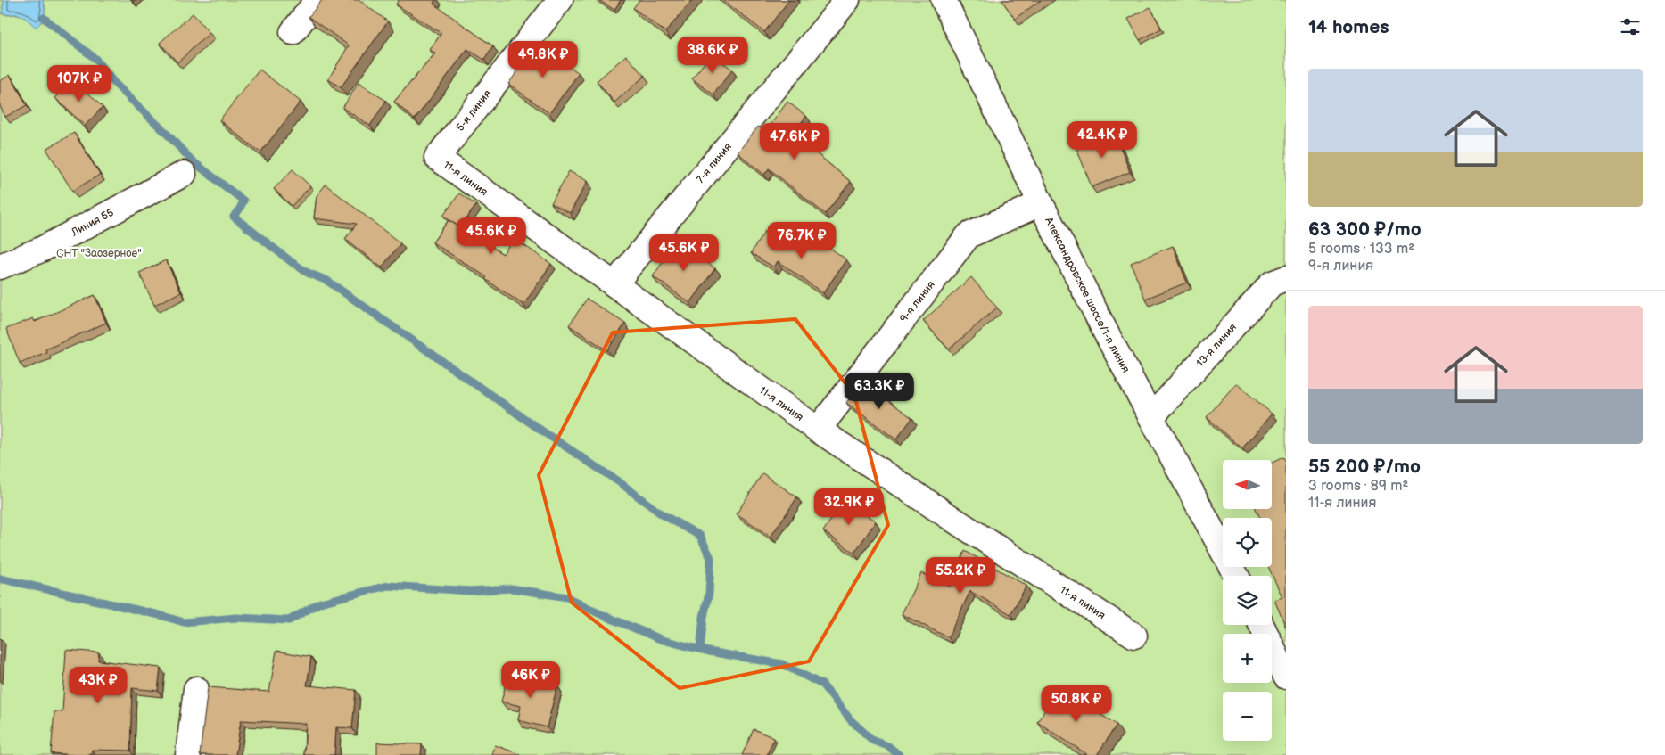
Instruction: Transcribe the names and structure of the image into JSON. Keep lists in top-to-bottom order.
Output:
{
  "streets": {
    "street": [
      "5-я линия",
      "7-я линия",
      "11-я линия",
      "Линия 55",
      "Александровское шоссе/1-я линия",
      "9-я линия",
      "13-я линия"
    ]
  },
  "crossings": [
    ["5-я линия", "11-я линия"],
    ["7-я линия", "11-я линия"],
    ["11-я линия", "9-я линия"],
    ["Александровское шоссе/1-я линия", "9-я линия"],
    ["Александровское шоссе/1-я линия", "13-я линия"]
  ],
  "parks": ["СНТ \"Заозерное\""],
  "north": "left",
  "page": {
    "heading": "14 homes",
    "price": [
      "38.6K ₽",
      "49.8K ₽",
      "107K ₽",
      "42.4K ₽",
      "47.6K ₽",
      "45.6K ₽",
      "76.7K ₽",
      "45.6K ₽",
      "63.3K ₽",
      "32.9K ₽",
      "55.2K ₽",
      "46K ₽",
      "43K ₽",
      "50.8K ₽"
    ],
    "list": [
      {
        "name": "63 300 ₽/mo",
        "note": "5 rooms · 133 m² · 9-я линия"
      },
      {
        "name": "55 200 ₽/mo",
        "note": "3 rooms · 89 m² · 11-я линия"
      }
    ],
    "map_buttons": ["+", "−"]
  }
}
